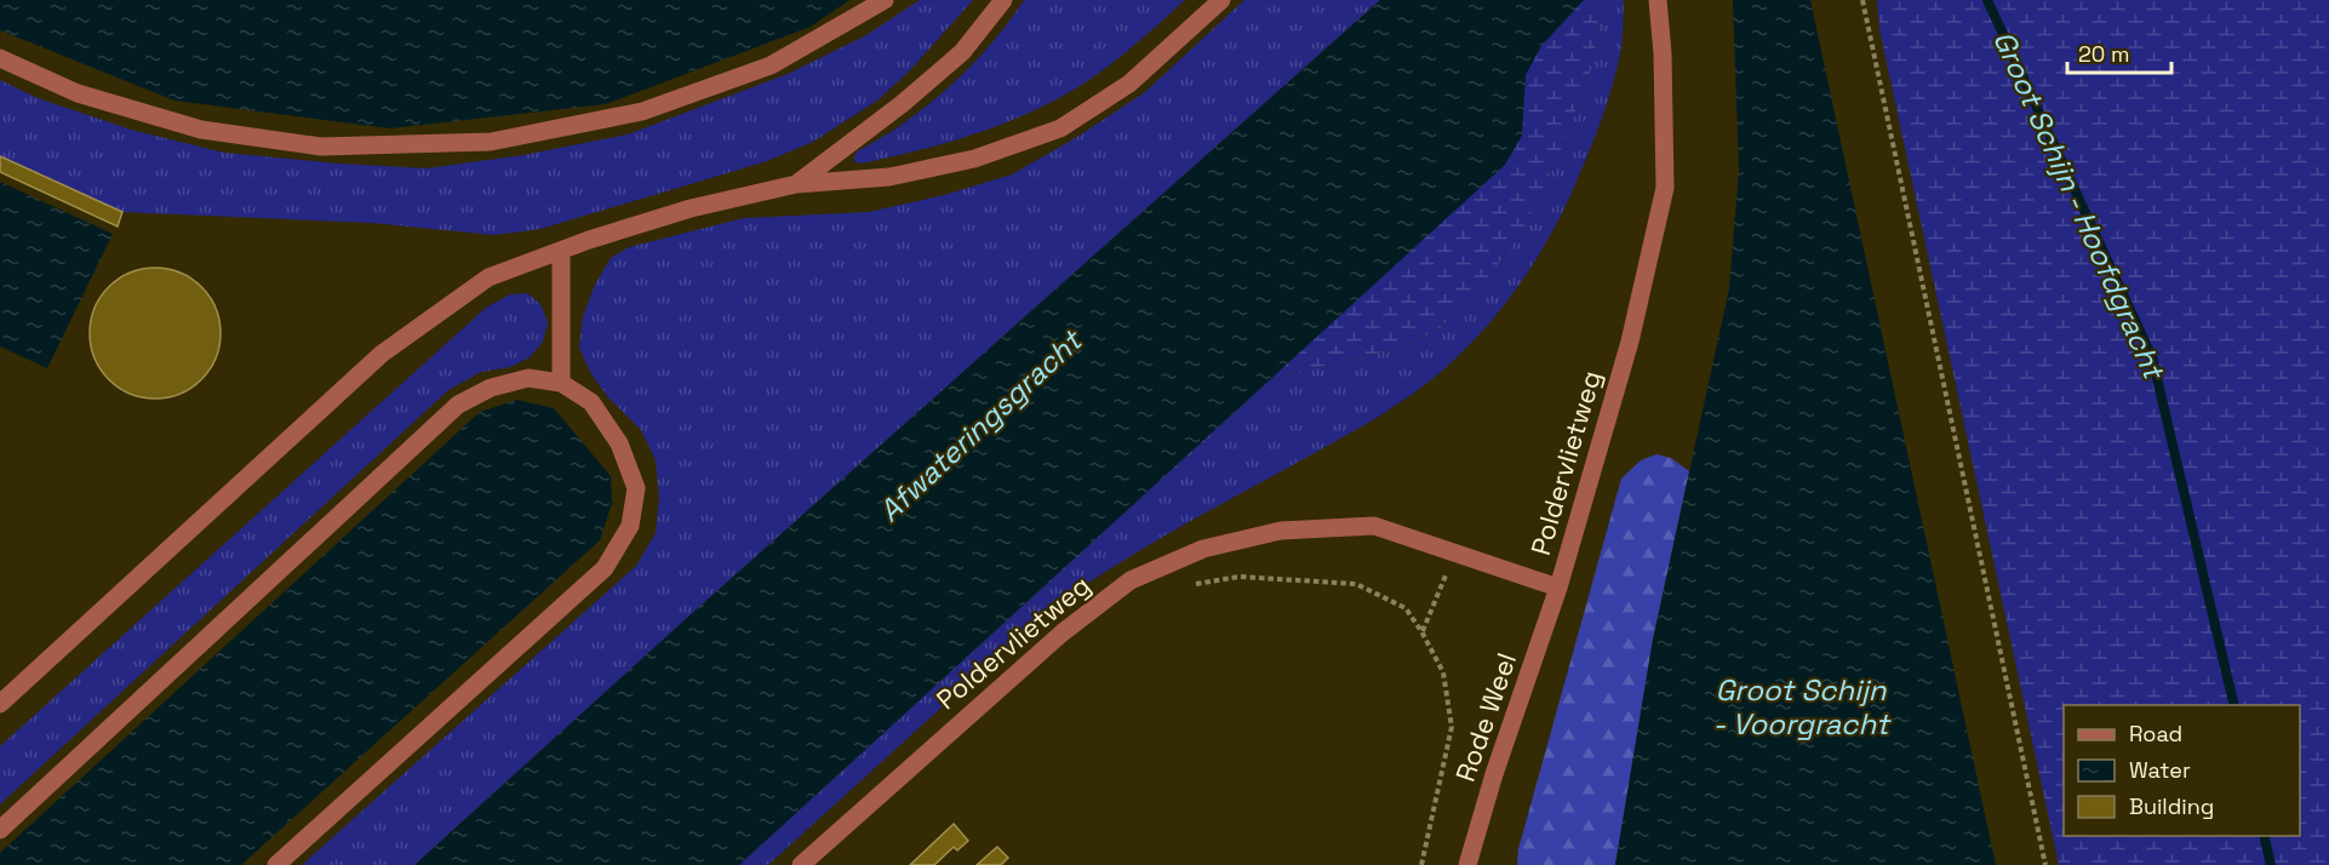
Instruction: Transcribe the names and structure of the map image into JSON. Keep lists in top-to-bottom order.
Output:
{
  "streets": {
    "street": ["Poldervlietweg", "Rode Weel"]
  },
  "crossings": [
    ["Poldervlietweg", "Rode Weel"]
  ],
  "water": ["Groot Schijn - Hoofdgracht", "Afwateringsgracht", "Groot Schijn - Voorgracht"],
  "legend": ["Road", "Water", "Building"],
  "scale_bar": "20 m"
}
